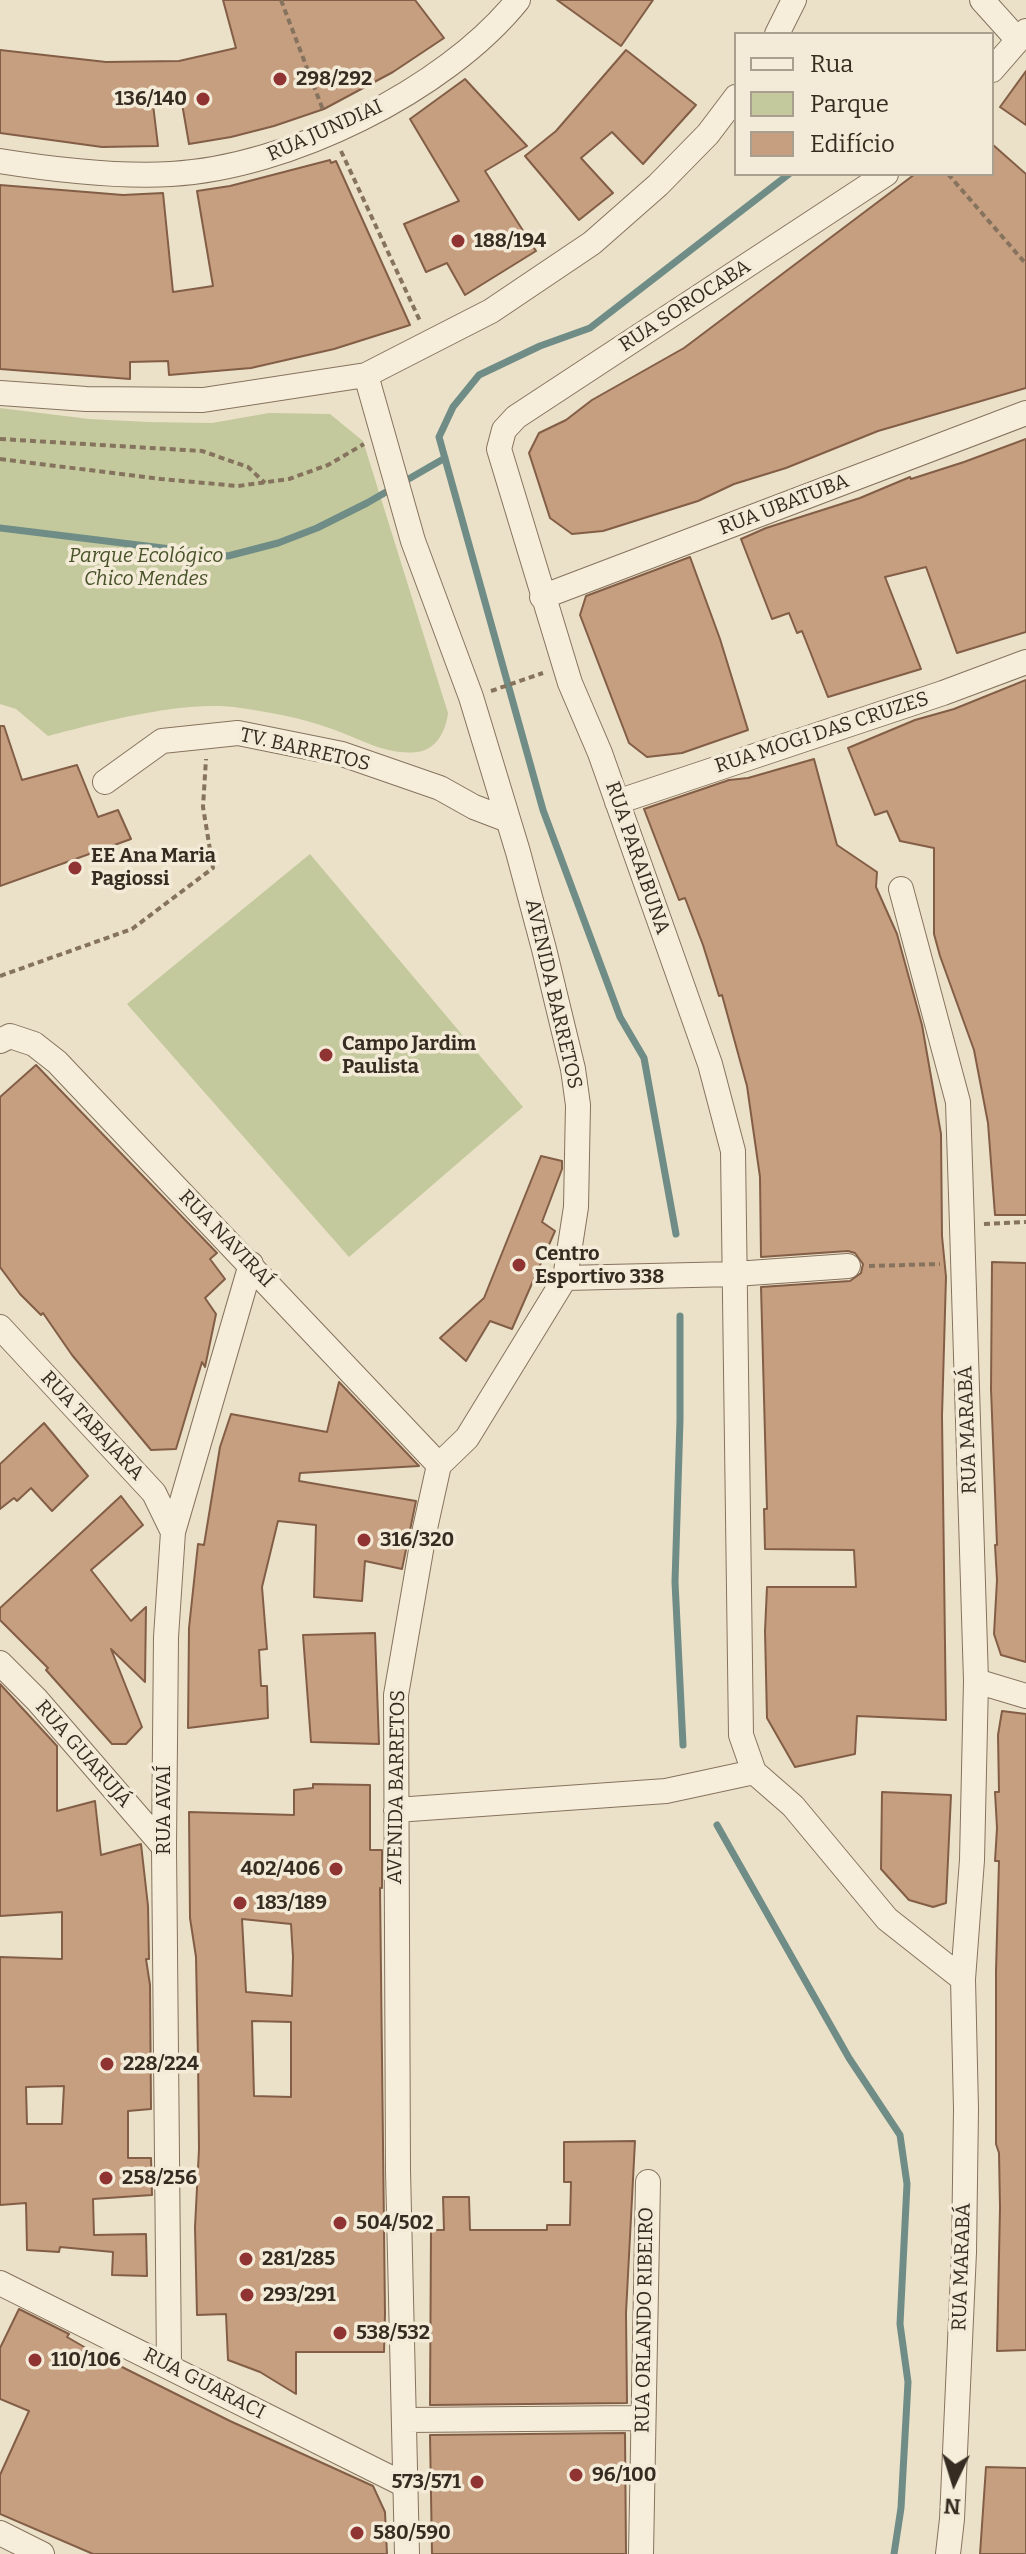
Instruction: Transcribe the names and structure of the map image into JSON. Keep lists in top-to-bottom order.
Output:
{
  "streets": {
    "street": [
      "RUA JUNDIAI",
      "RUA SOROCABA",
      "RUA UBATUBA",
      "RUA MOGI DAS CRUZES",
      "TV. BARRETOS",
      "RUA PARAIBUNA",
      "AVENIDA BARRETOS",
      "RUA NAVIRAÍ",
      "RUA TABAJARA",
      "RUA MARABÁ",
      "RUA GUARUJÁ",
      "RUA AVAÍ",
      "RUA ORLANDO RIBEIRO",
      "RUA GUARACI"
    ]
  },
  "crossings": [
    ["RUA SOROCABA", "RUA PARAIBUNA"],
    ["RUA UBATUBA", "RUA PARAIBUNA"],
    ["RUA MOGI DAS CRUZES", "RUA PARAIBUNA"],
    ["TV. BARRETOS", "AVENIDA BARRETOS"],
    ["AVENIDA BARRETOS", "RUA NAVIRAÍ"],
    ["AVENIDA BARRETOS", "RUA GUARACI"],
    ["RUA NAVIRAÍ", "RUA AVAÍ"],
    ["RUA TABAJARA", "RUA AVAÍ"],
    ["RUA GUARUJÁ", "RUA AVAÍ"],
    ["RUA AVAÍ", "RUA GUARACI"]
  ],
  "parks": ["Parque Ecológico Chico Mendes"],
  "places": [
    "298/292",
    "136/140",
    "188/194",
    "EE Ana Maria Pagiossi",
    "Campo Jardim Paulista",
    "Centro Esportivo 338",
    "316/320",
    "402/406",
    "183/189",
    "228/224",
    "258/256",
    "504/502",
    "281/285",
    "293/291",
    "538/532",
    "110/106",
    "96/100",
    "573/571",
    "580/590"
  ],
  "legend": ["Rua", "Parque", "Edifício"],
  "north": "bottom"
}
